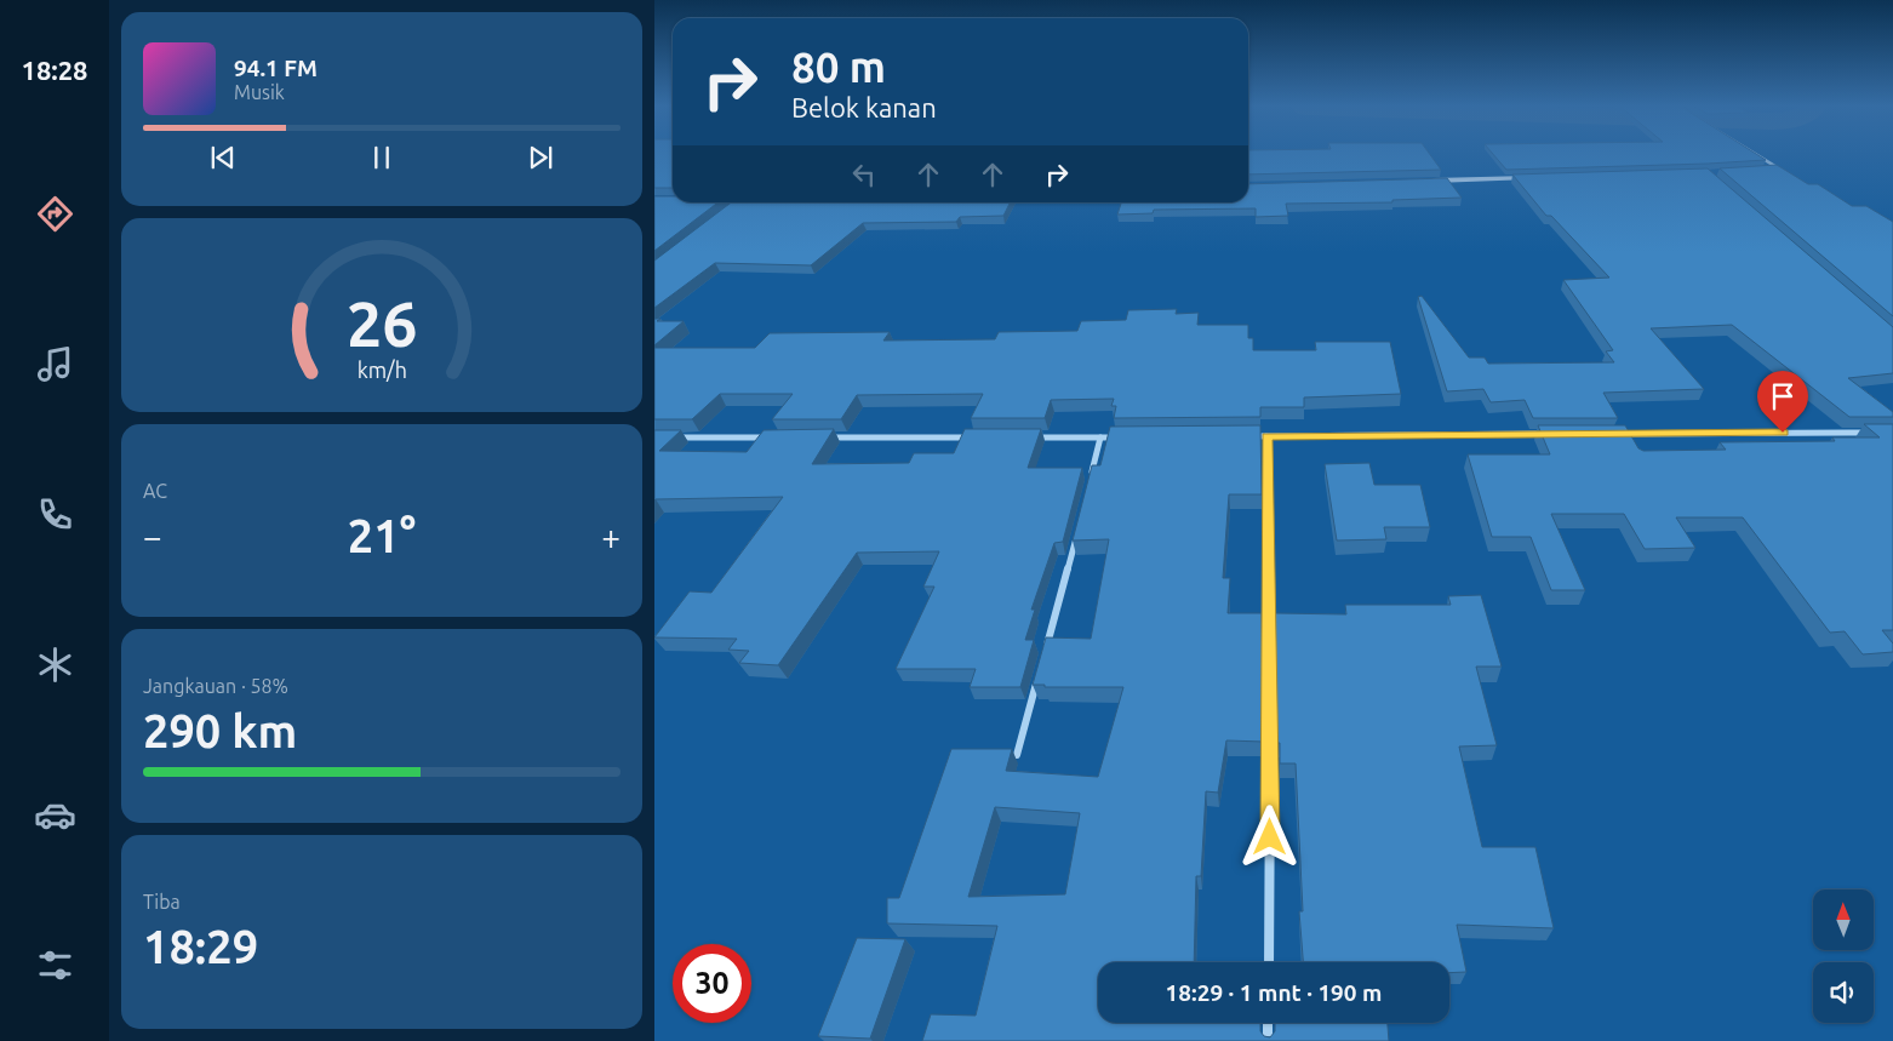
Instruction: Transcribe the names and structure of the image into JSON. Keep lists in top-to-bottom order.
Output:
{
  "north": "top",
  "page": {
    "tabs": "18:28",
    "turn": ["80 m", "Belok kanan"],
    "song": ["94.1 FM", "Musik"],
    "tile": [
      "AC",
      ["Jangkauan · 58%", "290 km"],
      ["Tiba", "18:29"]
    ],
    "heat": ["−", "21°", "+"],
    "limit": "30",
    "trip": "18:29 · 1 mnt · 190 m",
    "gauge": ["26", "km/h"]
  }
}
